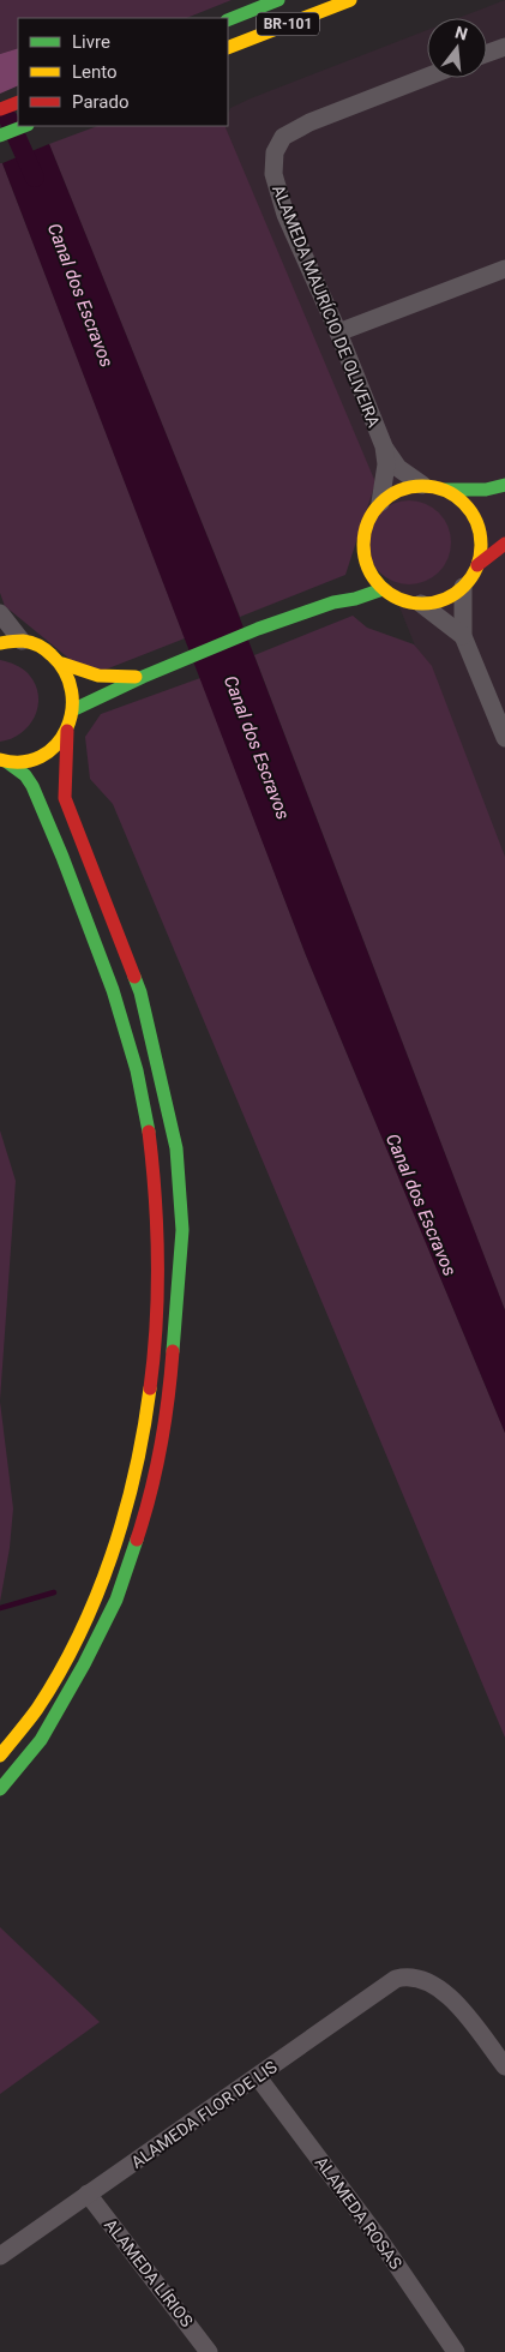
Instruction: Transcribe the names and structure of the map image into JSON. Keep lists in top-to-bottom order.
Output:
{
  "streets": {
    "street": [
      "BR-101",
      "ALAMEDA MAURÍCIO DE OLIVEIRA",
      "ALAMEDA FLOR DE LIS",
      "ALAMEDA ROSAS",
      "ALAMEDA LÍRIOS"
    ]
  },
  "crossings": [
    ["ALAMEDA FLOR DE LIS", "ALAMEDA ROSAS"],
    ["ALAMEDA FLOR DE LIS", "ALAMEDA LÍRIOS"]
  ],
  "water": ["Canal dos Escravos"],
  "legend": ["Livre", "Lento", "Parado"],
  "north": "top"
}
